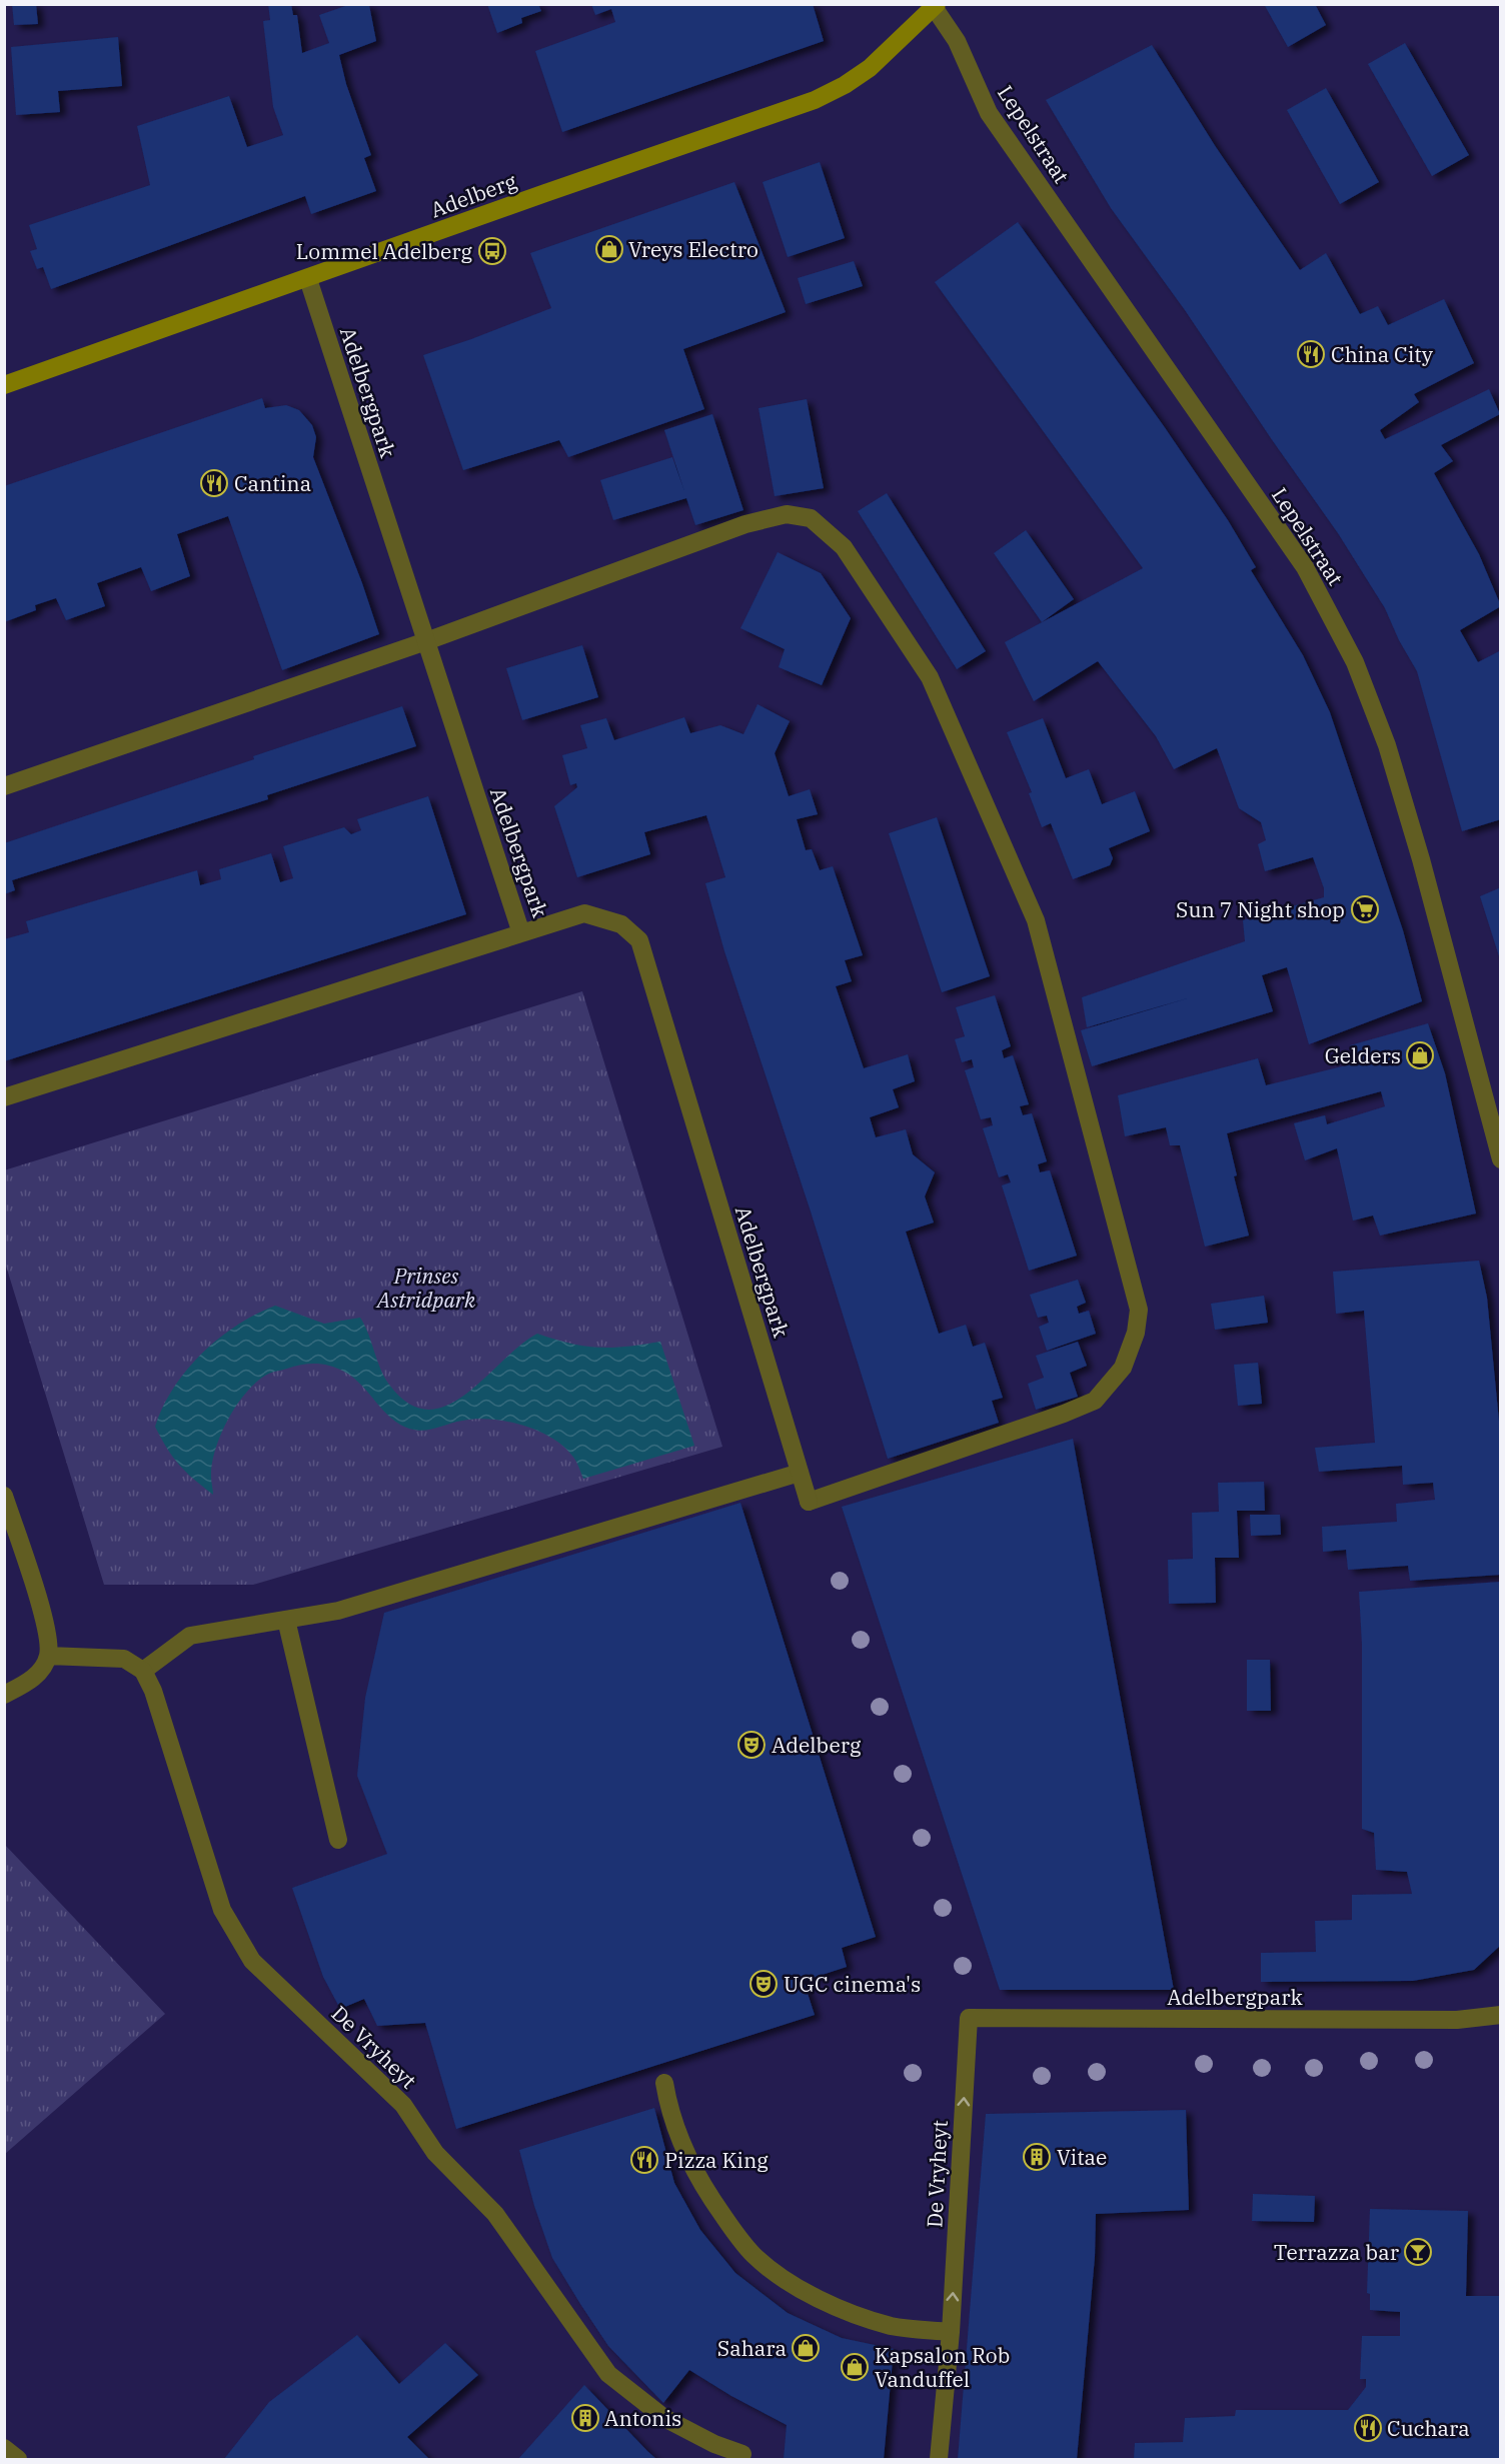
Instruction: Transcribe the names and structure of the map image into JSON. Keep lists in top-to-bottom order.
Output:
{
  "streets": {
    "main road": ["Adelberg"],
    "street": ["Lepelstraat", "Adelbergpark", "De Vryheyt"]
  },
  "crossings": [
    ["Lepelstraat", "Adelberg"],
    ["Adelberg", "Adelbergpark"],
    ["Adelbergpark", "De Vryheyt"]
  ],
  "parks": ["Prinses Astridpark"],
  "places": {
    "shop": [
      "Vreys Electro",
      "Gelders",
      "Sahara",
      "Kapsalon Rob Vanduffel"
    ],
    "bus stop": ["Lommel Adelberg"],
    "restaurant": [
      "China City",
      "Cantina",
      "Pizza King",
      "Cuchara"
    ],
    "supermarket": ["Sun 7 Night shop"],
    "theatre": ["Adelberg", "UGC cinema's"],
    "building": ["Vitae", "Antonis"],
    "bar": ["Terrazza bar"]
  }
}
